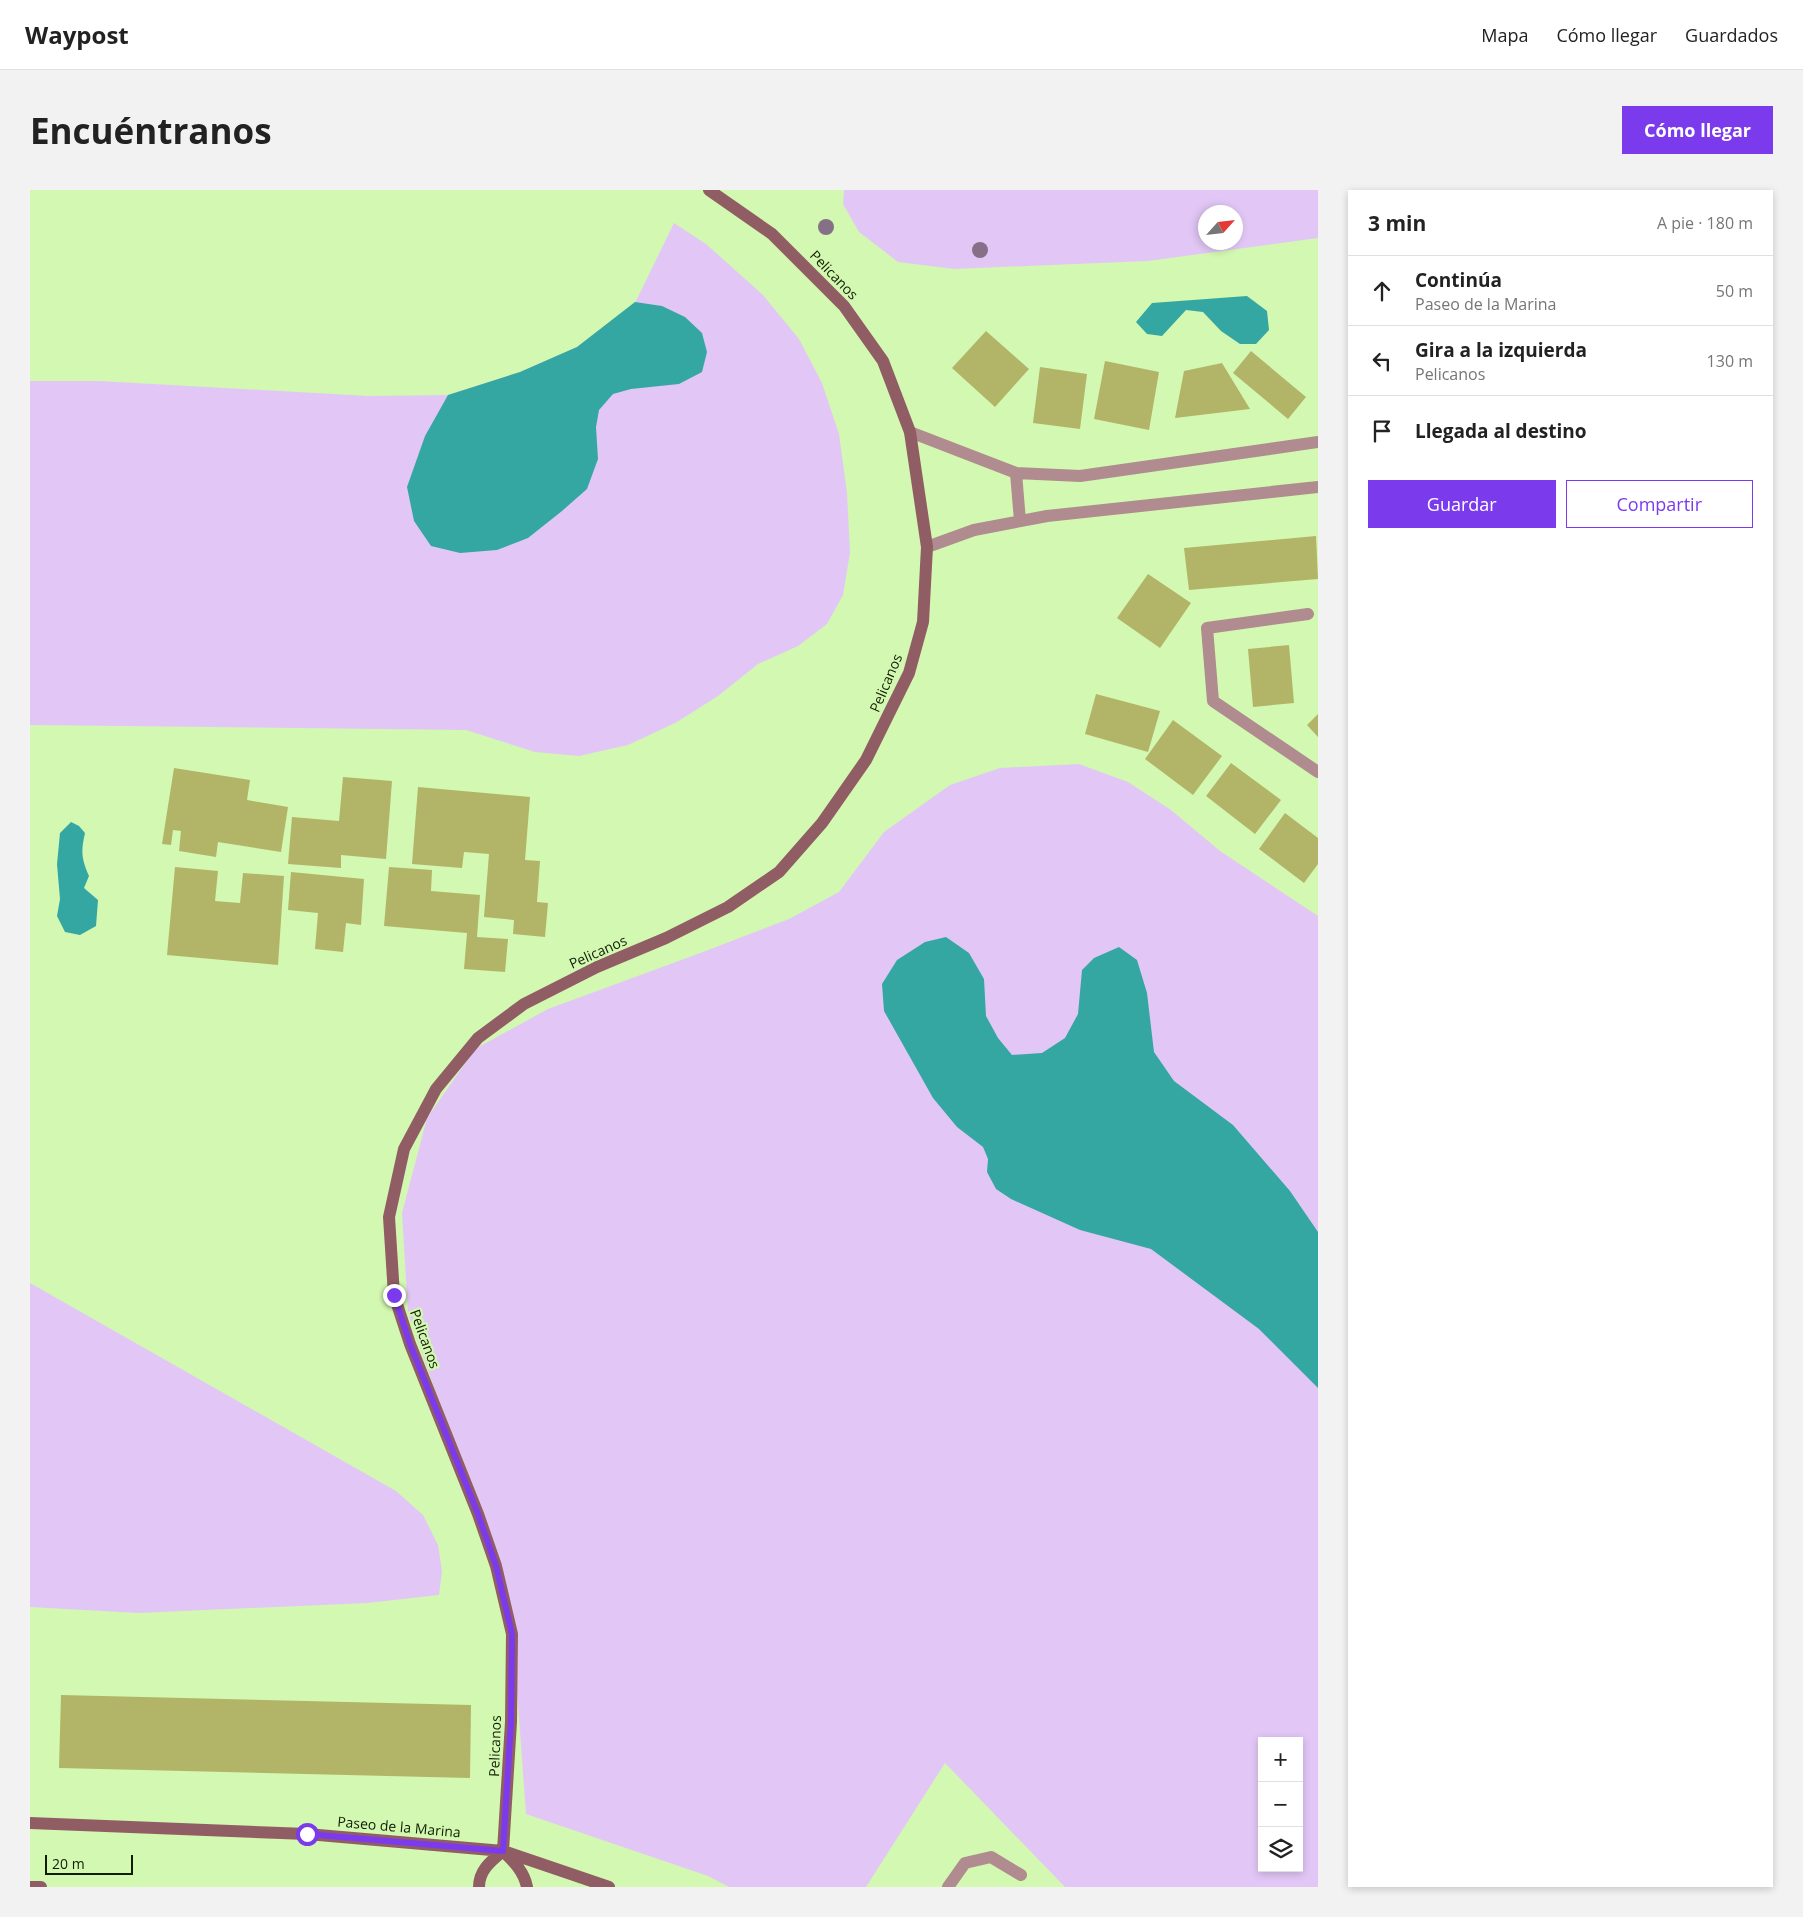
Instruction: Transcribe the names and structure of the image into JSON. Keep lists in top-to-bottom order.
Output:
{
  "streets": {
    "street": ["Pelicanos", "Paseo de la Marina"]
  },
  "crossings": [
    ["Pelicanos", "Paseo de la Marina"]
  ],
  "scale_bar": "20 m",
  "north": "top right",
  "page": {
    "header": "Waypost",
    "nav": ["Mapa", "Cómo llegar", "Guardados"],
    "buttons": [
      "Cómo llegar",
      ["Guardar", "Compartir"]
    ],
    "title": "Encuéntranos",
    "heading": ["3 min", "A pie · 180 m"],
    "list": [
      ["Continúa", "Paseo de la Marina", "50 m"],
      ["Gira a la izquierda", "Pelicanos", "130 m"],
      "Llegada al destino"
    ],
    "map_buttons": ["+", "−"],
    "scale": "20 m"
  }
}
